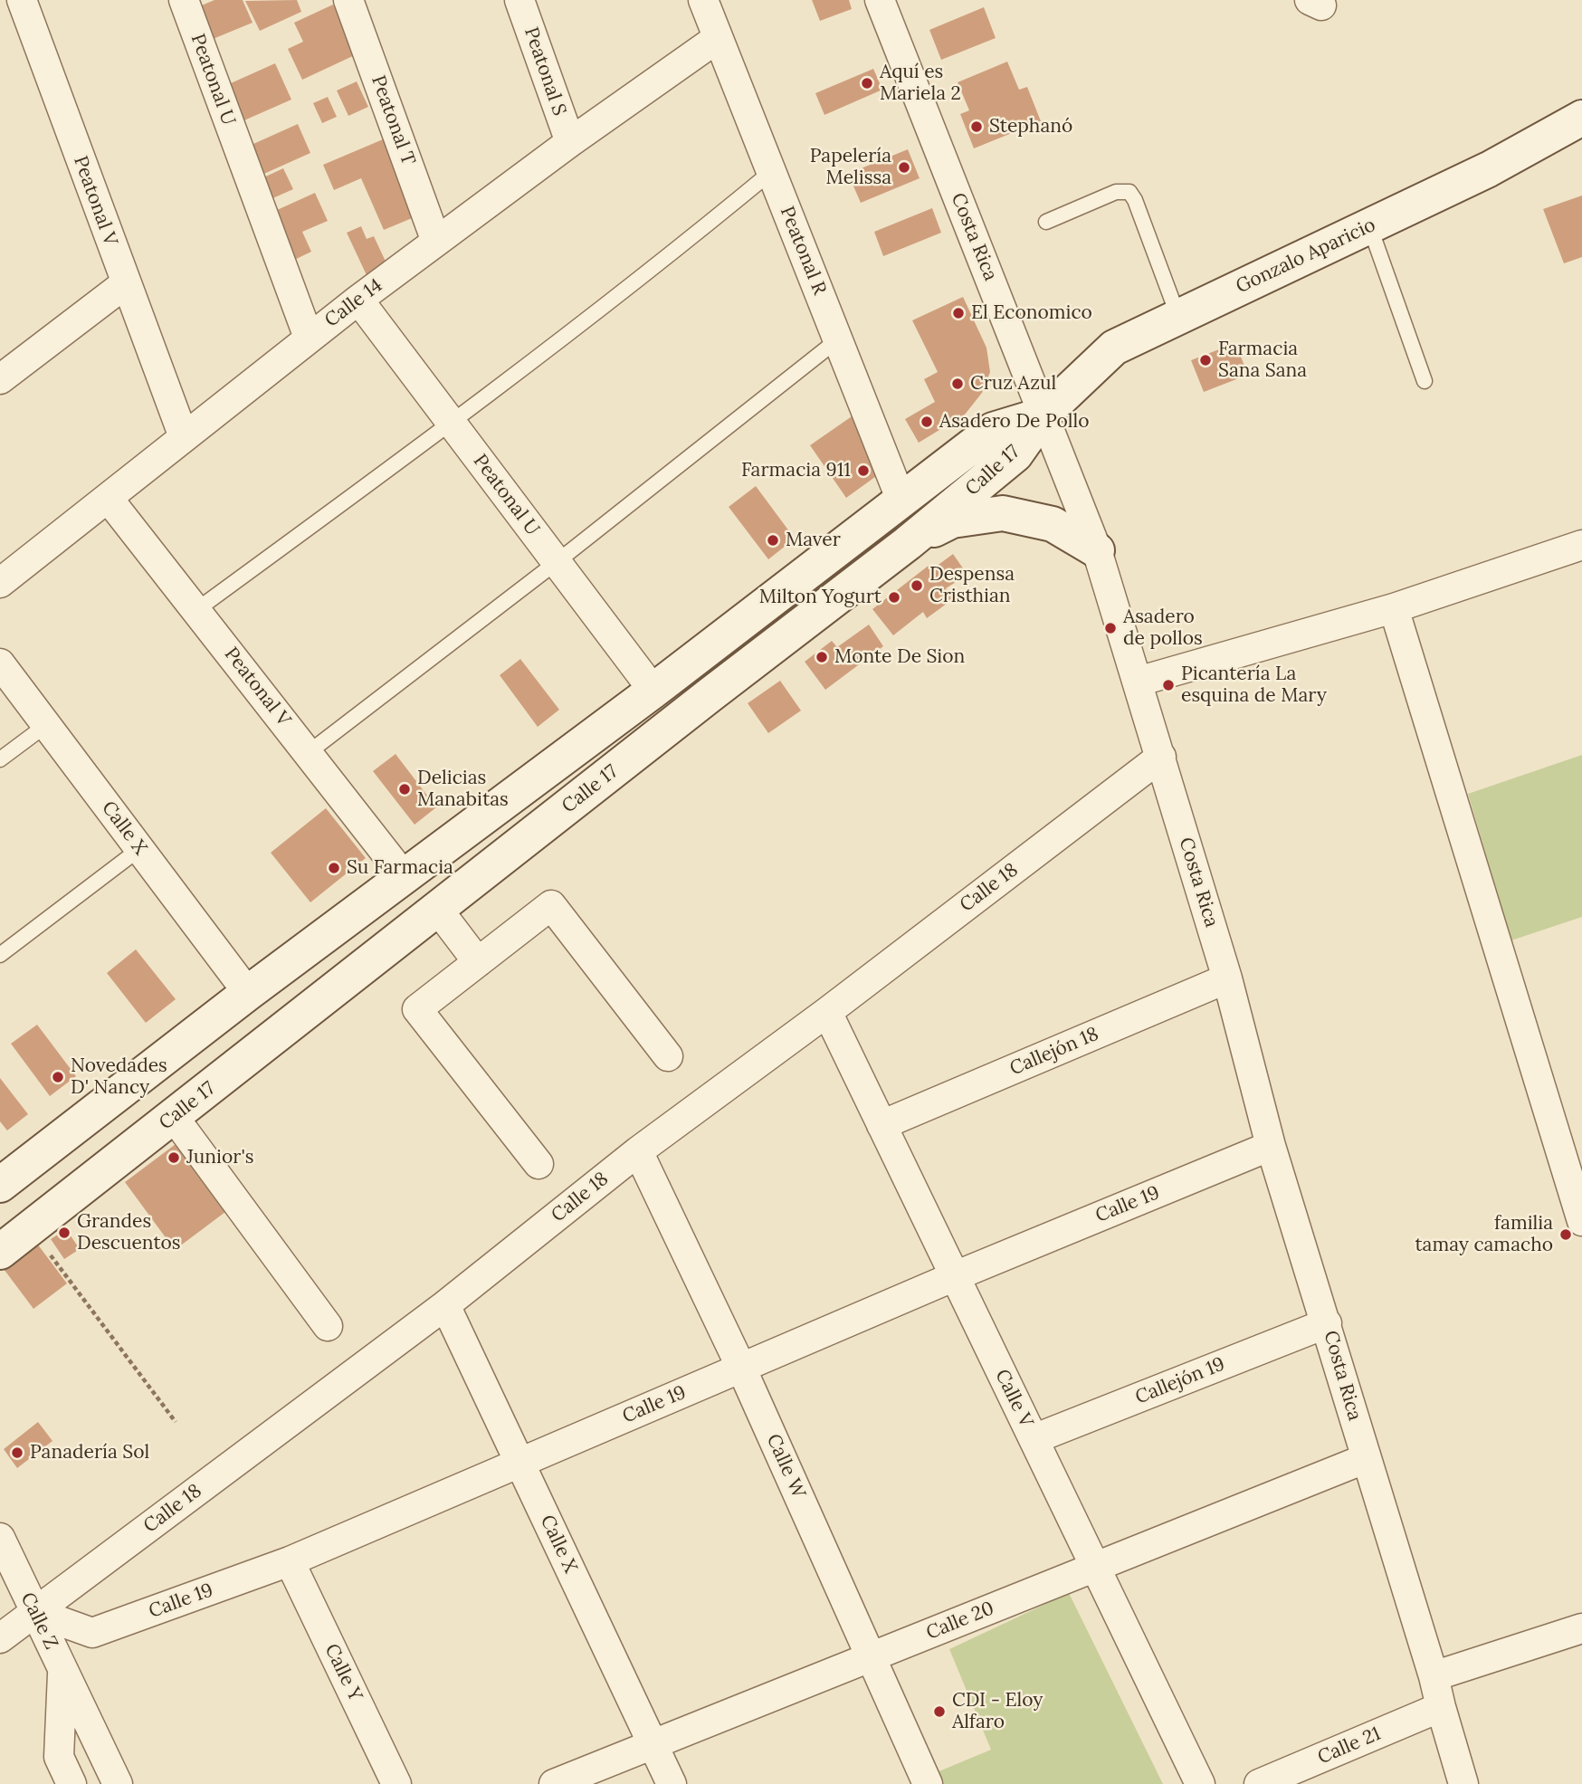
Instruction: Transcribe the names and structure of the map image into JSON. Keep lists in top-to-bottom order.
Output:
{
  "streets": {
    "street": [
      "Peatonal S",
      "Peatonal U",
      "Peatonal T",
      "Peatonal V",
      "Costa Rica",
      "Peatonal R",
      "Gonzalo Aparicio",
      "Calle 14",
      "Calle 17",
      "Calle X",
      "Calle 18",
      "Callejón 18",
      "Calle 19",
      "Callejón 19",
      "Calle V",
      "Calle W",
      "Calle Z",
      "Calle 20",
      "Calle Y",
      "Calle 21"
    ]
  },
  "crossings": [
    ["Peatonal S", "Calle 14"],
    ["Peatonal U", "Calle 14"],
    ["Peatonal U", "Calle 17"],
    ["Peatonal T", "Calle 14"],
    ["Peatonal V", "Calle 14"],
    ["Peatonal V", "Calle 17"],
    ["Costa Rica", "Gonzalo Aparicio"],
    ["Costa Rica", "Calle 17"],
    ["Costa Rica", "Calle 18"],
    ["Costa Rica", "Callejón 18"],
    ["Costa Rica", "Calle 19"],
    ["Costa Rica", "Callejón 19"],
    ["Costa Rica", "Calle 20"],
    ["Costa Rica", "Calle 21"],
    ["Peatonal R", "Calle 14"],
    ["Peatonal R", "Calle 17"],
    ["Gonzalo Aparicio", "Calle 17"],
    ["Calle 17", "Calle X"],
    ["Calle X", "Calle 18"],
    ["Calle X", "Calle 19"],
    ["Calle X", "Calle 20"],
    ["Calle 18", "Calle 19"],
    ["Calle 18", "Calle V"],
    ["Calle 18", "Calle W"],
    ["Calle 18", "Calle Z"],
    ["Callejón 18", "Calle V"],
    ["Calle 19", "Calle V"],
    ["Calle 19", "Calle W"],
    ["Calle 19", "Calle Z"],
    ["Calle 19", "Calle Y"],
    ["Callejón 19", "Calle V"],
    ["Calle V", "Calle 20"],
    ["Calle W", "Calle 20"]
  ],
  "places": [
    "Aquí es Mariela 2",
    "Stephanó",
    "Papelería Melissa",
    "El Economico",
    "Farmacia Sana Sana",
    "Cruz Azul",
    "Asadero De Pollo",
    "Farmacia 911",
    "Maver",
    "Despensa Cristhian",
    "Milton Yogurt",
    "Asadero de pollos",
    "Monte De Sion",
    "Picantería La esquina de Mary",
    "Delicias Manabitas",
    "Su Farmacia",
    "Novedades D' Nancy",
    "Junior's",
    "Grandes Descuentos",
    "familia tamay camacho",
    "Panadería Sol",
    "CDI - Eloy Alfaro"
  ]
}
